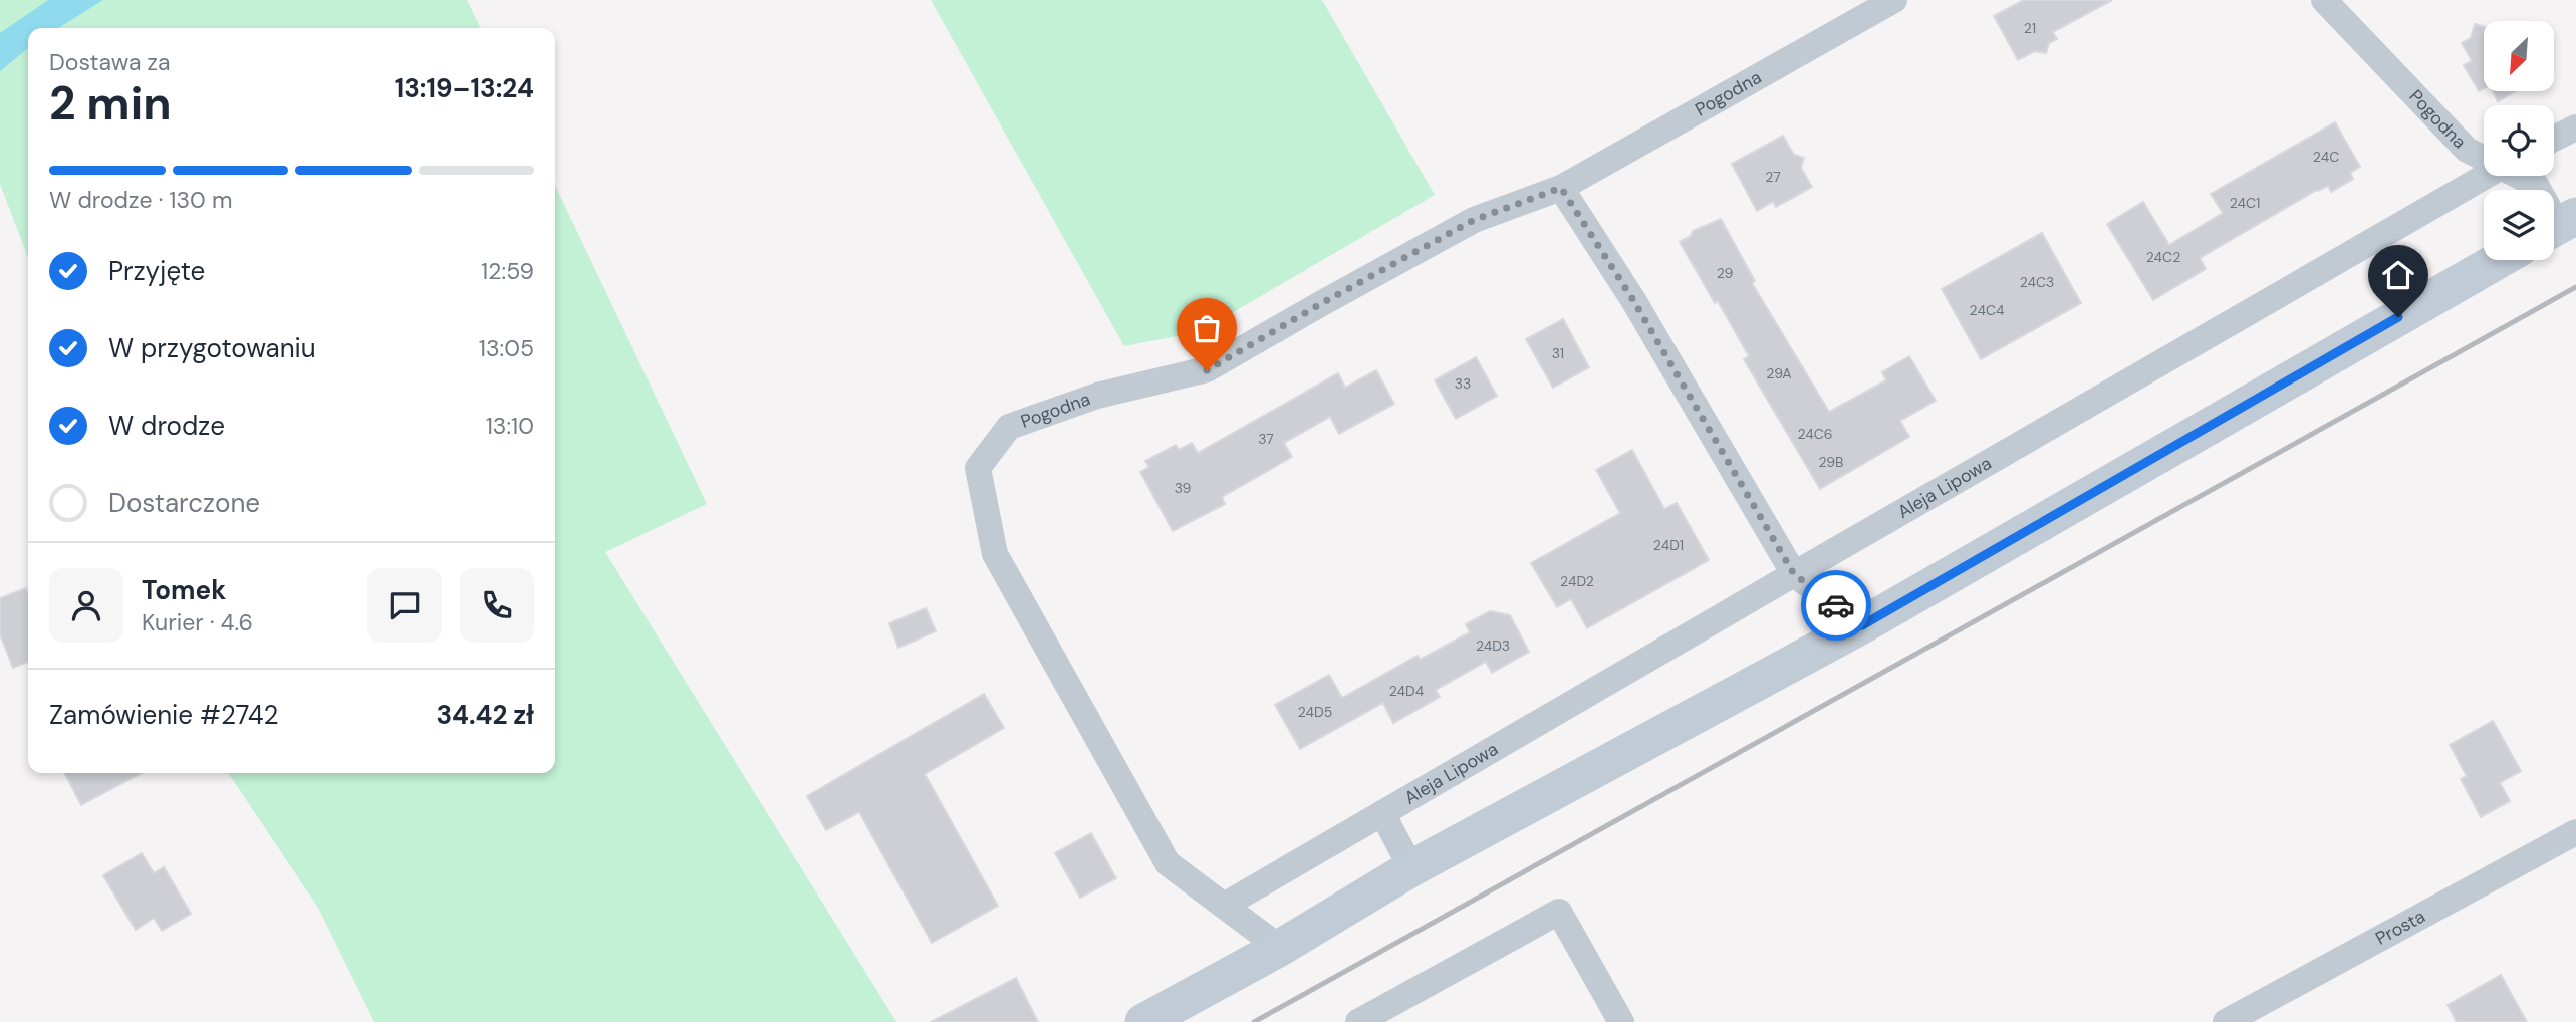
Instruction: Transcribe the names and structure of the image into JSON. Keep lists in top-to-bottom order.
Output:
{
  "streets": {
    "street": ["Pogodna", "Aleja Lipowa", "Prosta"]
  },
  "crossings": [
    ["Pogodna", "Aleja Lipowa"]
  ],
  "house_numbers": [
    "21",
    "24C",
    "27",
    "24C1",
    "24C2",
    "29",
    "24C3",
    "24C4",
    "31",
    "29A",
    "33",
    "24C6",
    "37",
    "29B",
    "39",
    "24D1",
    "24D2",
    "24D3",
    "24D4",
    "24D5"
  ],
  "north": "bottom left",
  "page": {
    "heading": ["2 min", "Dostawa za", "13:19–13:24"],
    "panel": [
      "Tomek",
      "Kurier · 4.6",
      "Zamówienie #2742",
      "34.42 zł"
    ],
    "bar": "W drodze · 130 m",
    "list": [
      ["Przyjęte", "12:59"],
      ["W przygotowaniu", "13:05"],
      ["W drodze", "13:10"],
      "Dostarczone"
    ]
  }
}
